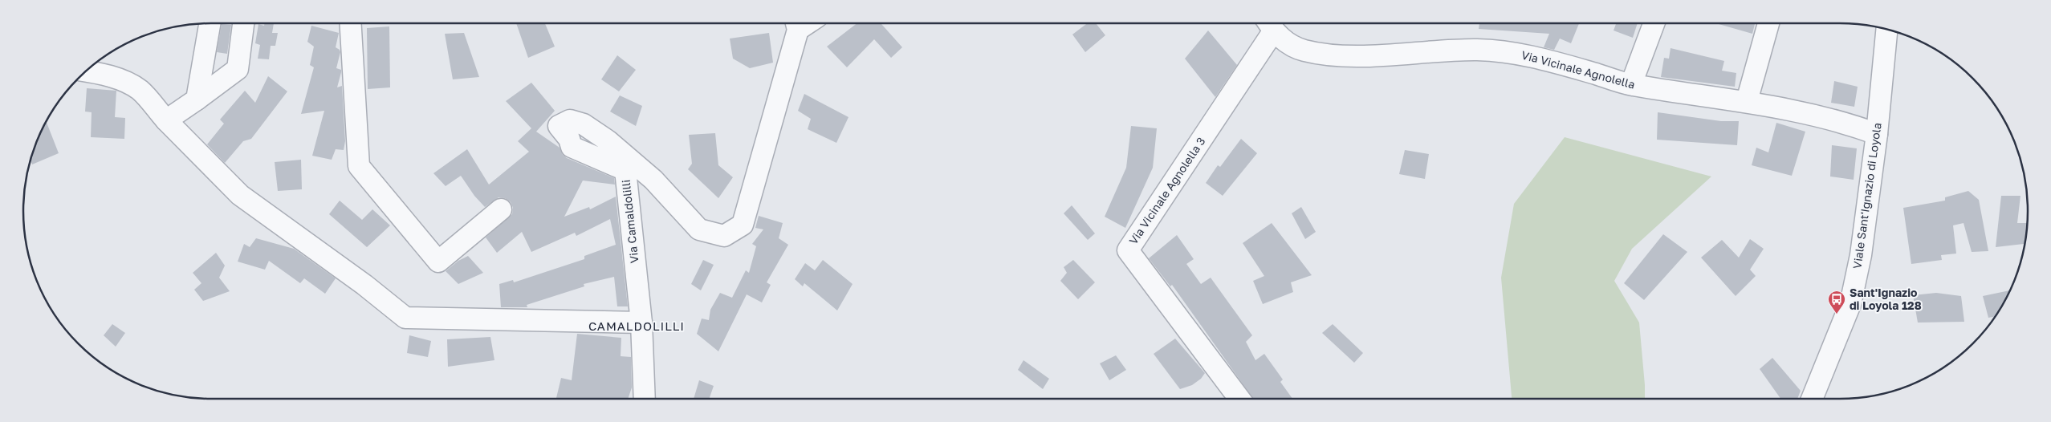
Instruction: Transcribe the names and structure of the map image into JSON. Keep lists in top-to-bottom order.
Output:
{
  "streets": {
    "street": [
      "Via Vicinale Agnolella",
      "Via Vicinale Agnolella 3",
      "Viale Sant'Ignazio di Loyola",
      "Via Camaldolilli"
    ]
  },
  "crossings": [
    ["Via Vicinale Agnolella", "Via Vicinale Agnolella 3"],
    ["Via Vicinale Agnolella", "Viale Sant'Ignazio di Loyola"]
  ],
  "districts": ["CAMALDOLILLI"],
  "places": {
    "bus stop": ["Sant'Ignazio di Loyola 128"]
  }
}
